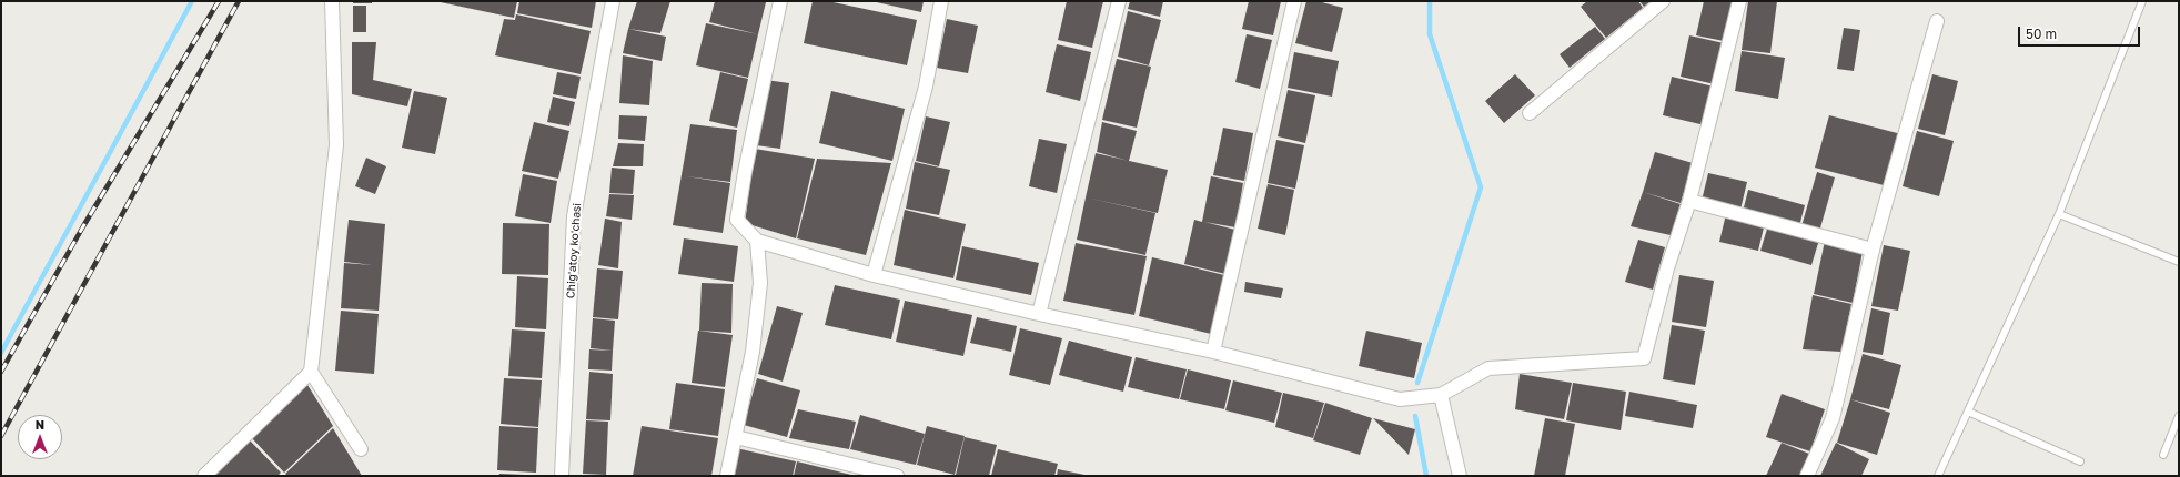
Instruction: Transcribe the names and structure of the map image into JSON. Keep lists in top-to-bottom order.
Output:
{
  "streets": {
    "street": ["Chig'atoy ko'chasi"]
  },
  "scale_bar": "50 m",
  "north": "top"
}
